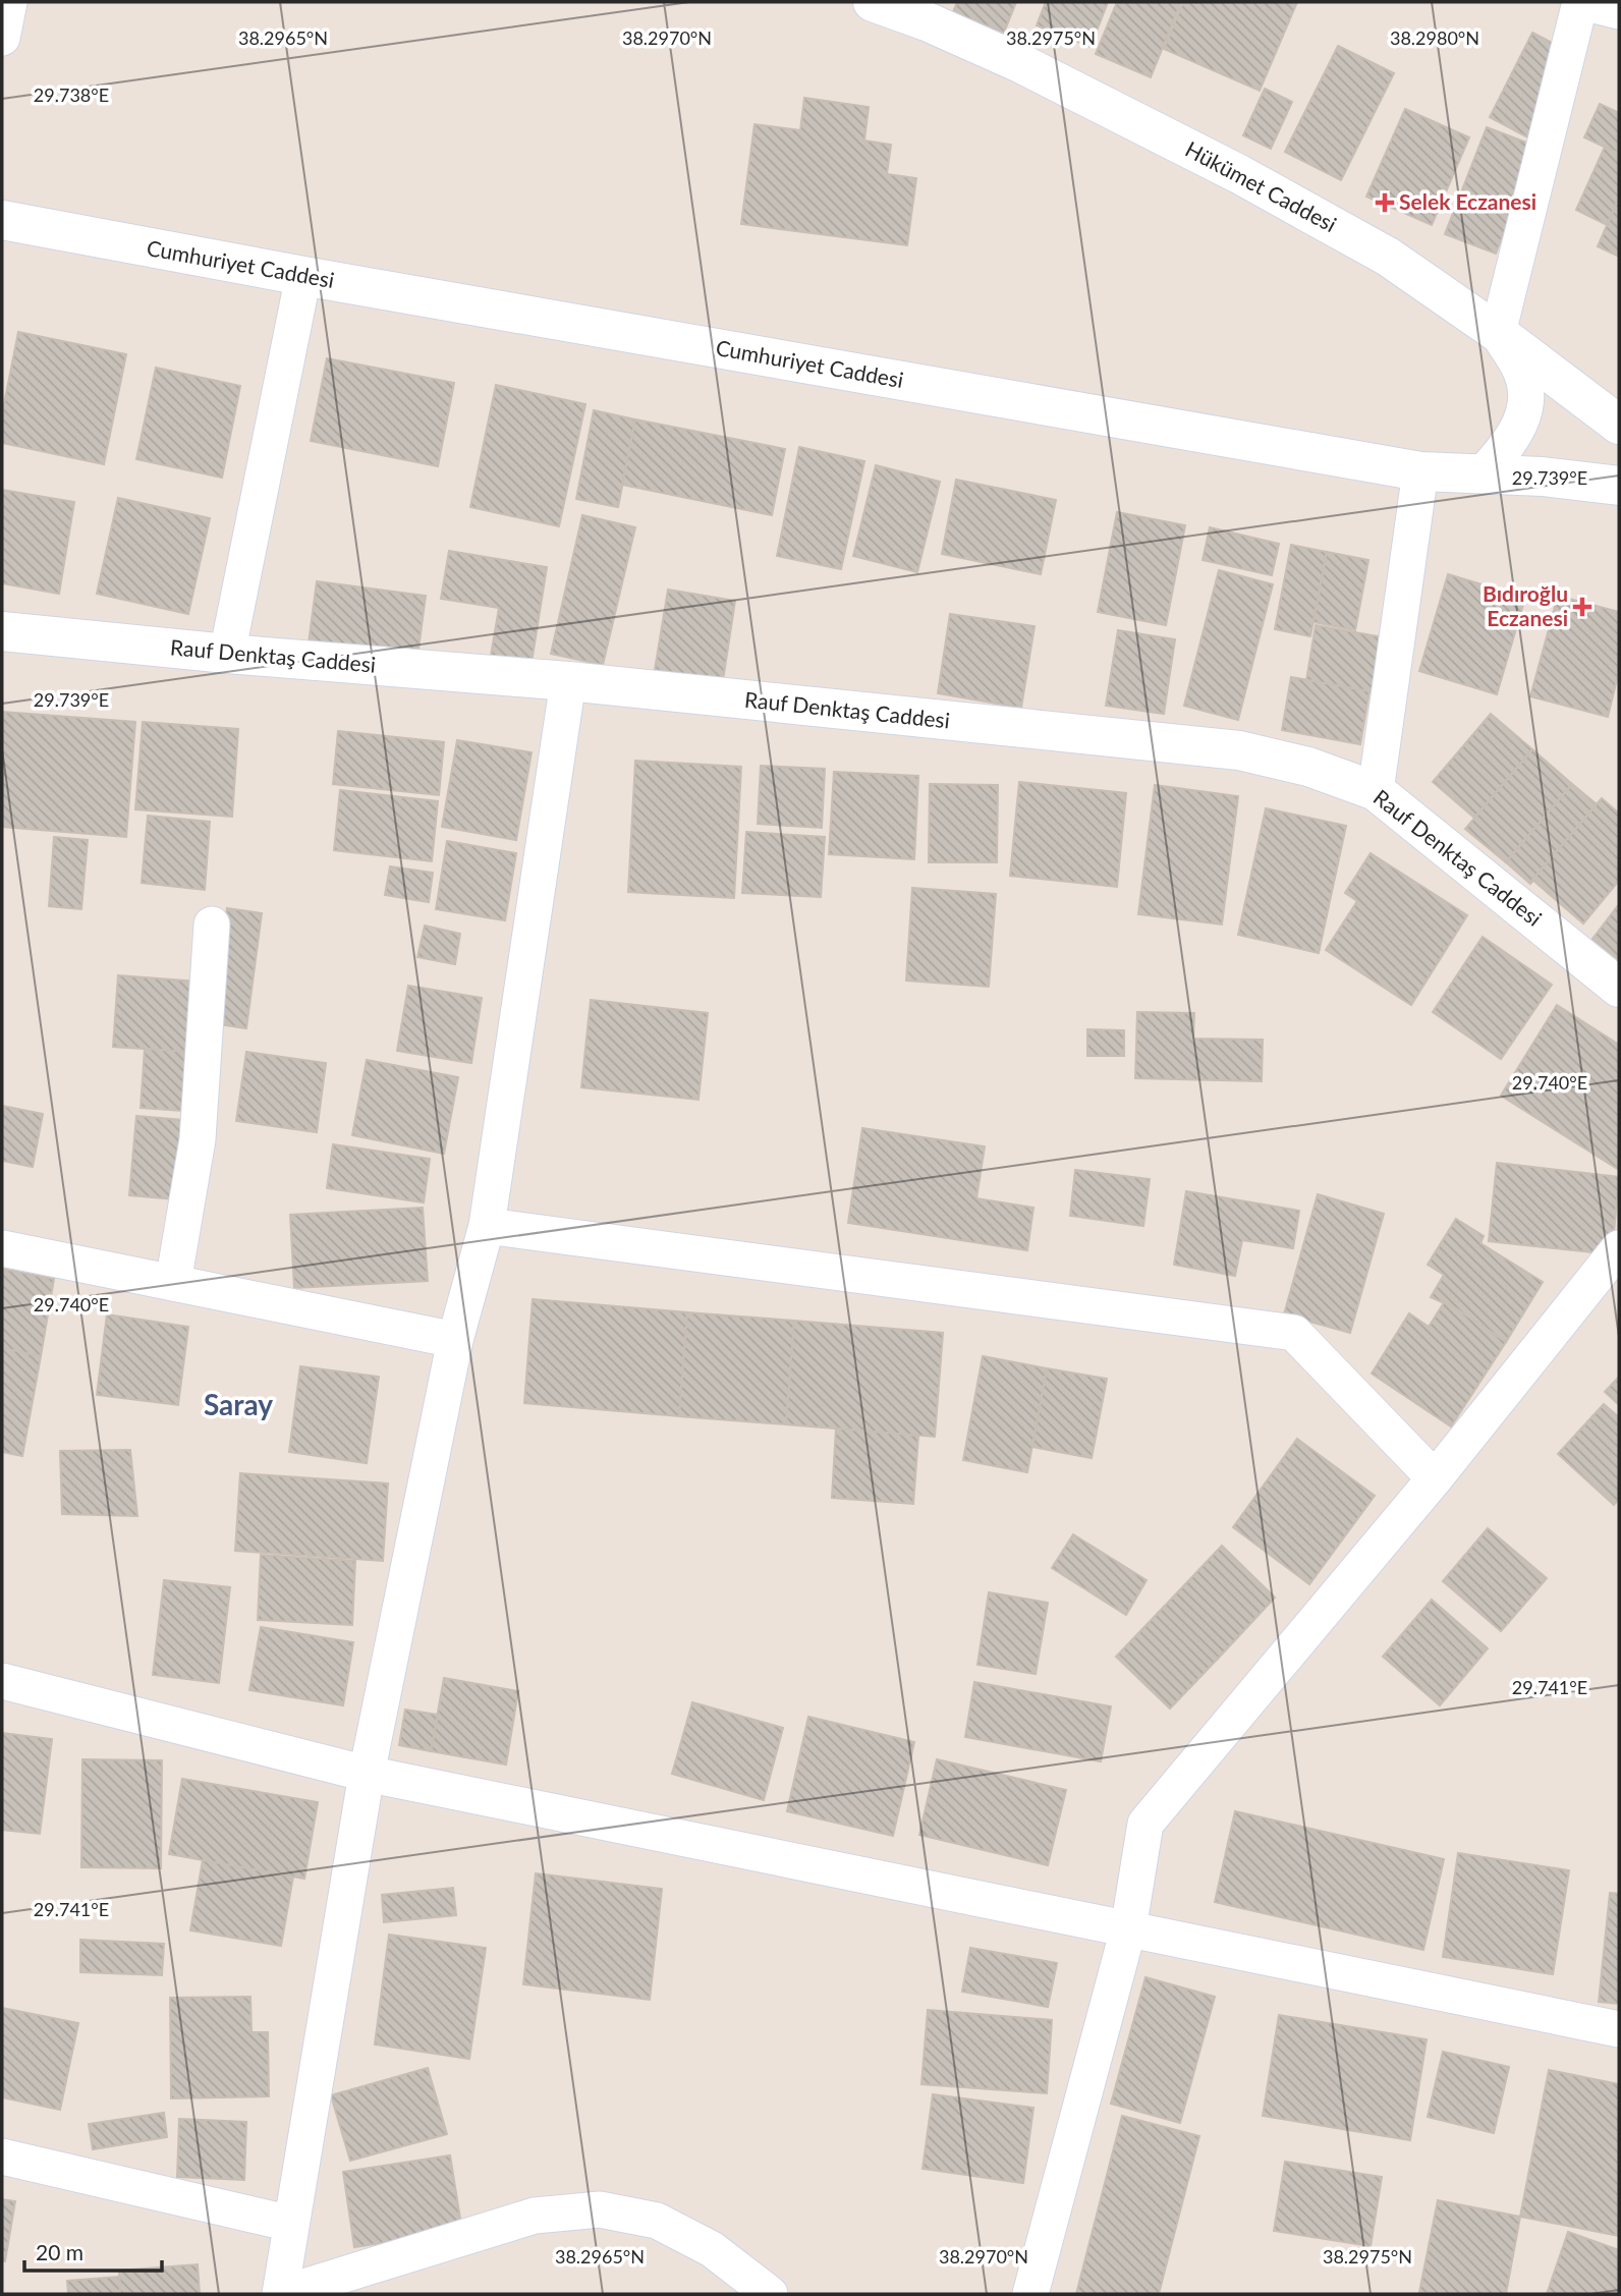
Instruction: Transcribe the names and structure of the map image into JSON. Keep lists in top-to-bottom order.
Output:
{
  "streets": {
    "street": ["Hükümet Caddesi", "Cumhuriyet Caddesi", "Rauf Denktaş Caddesi"]
  },
  "districts": ["Saray"],
  "places": {
    "health": ["Selek Eczanesi", "Bıdıroğlu Eczanesi"]
  },
  "scale_bar": "20 m",
  "coordinates": [
    "38.2965°N",
    "38.2970°N",
    "38.2975°N",
    "38.2980°N",
    "29.738°E",
    "29.739°E",
    "29.740°E",
    "29.741°E"
  ]
}
